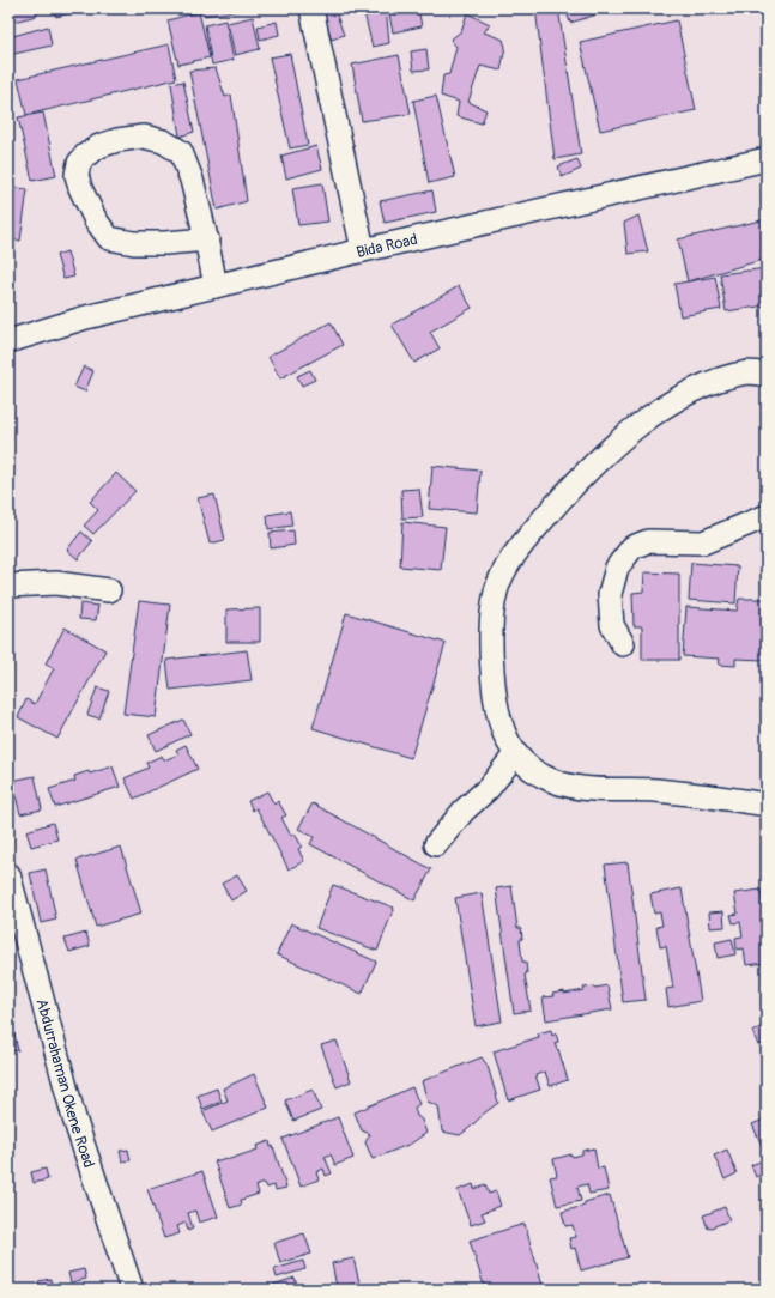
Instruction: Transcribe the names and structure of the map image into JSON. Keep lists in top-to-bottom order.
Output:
{
  "streets": {
    "street": ["Bida Road", "Abdurrahaman Okene Road"]
  }
}
